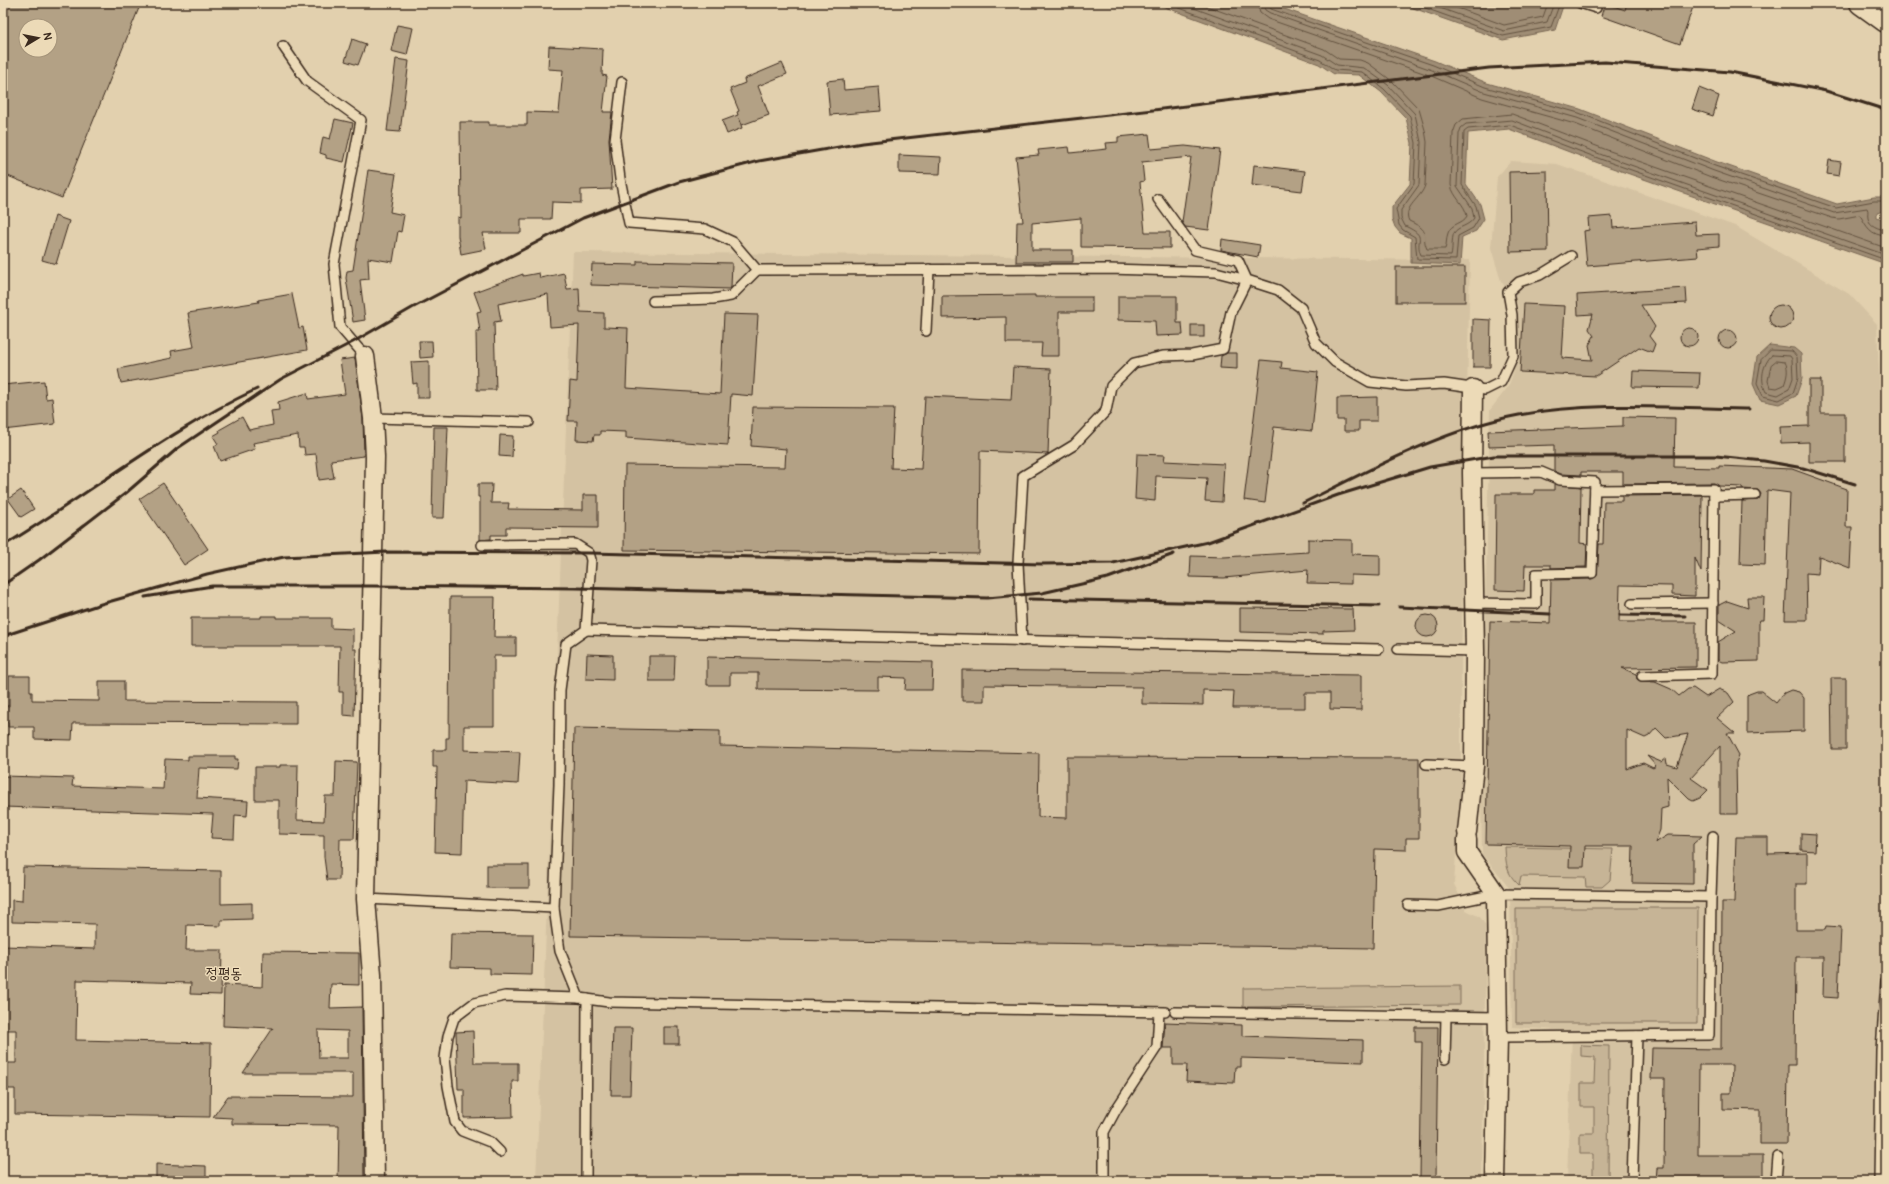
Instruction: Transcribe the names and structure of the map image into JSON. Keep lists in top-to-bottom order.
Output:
{
  "districts": ["정평동"],
  "north": "right"
}
